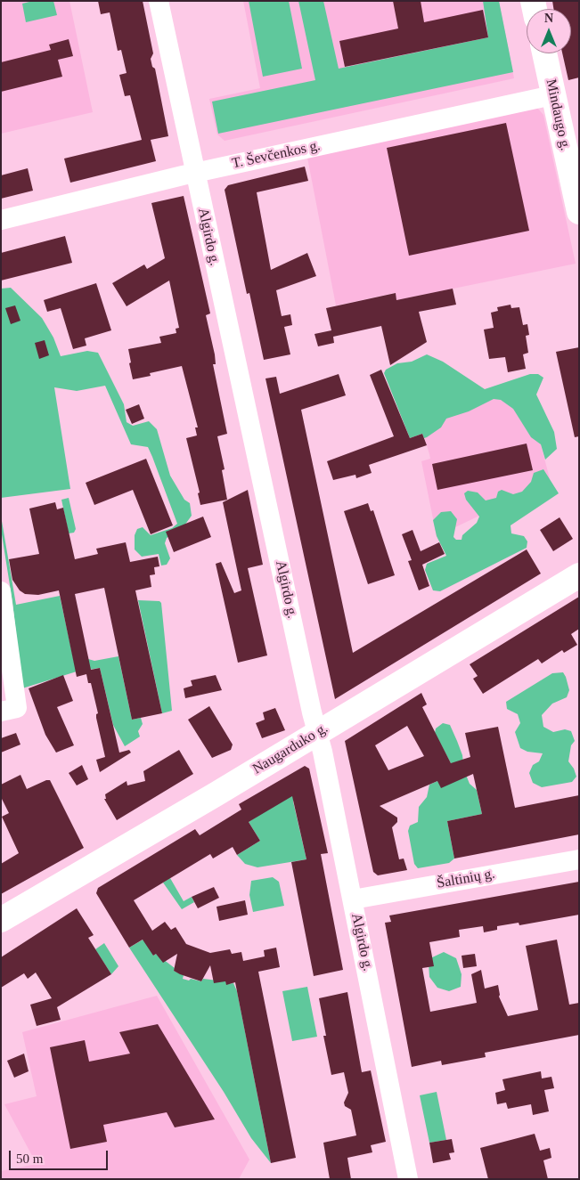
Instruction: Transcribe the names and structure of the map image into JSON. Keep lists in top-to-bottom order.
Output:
{
  "streets": {
    "main road": ["Mindaugo g.", "Naugarduko g."],
    "street": ["T. Ševčenkos g.", "Algirdo g.", "Šaltinių g."]
  },
  "crossings": [
    ["Mindaugo g.", "T. Ševčenkos g."],
    ["T. Ševčenkos g.", "Algirdo g."],
    ["Algirdo g.", "Naugarduko g."],
    ["Algirdo g.", "Šaltinių g."]
  ],
  "scale_bar": "50 m",
  "north": "top"
}
